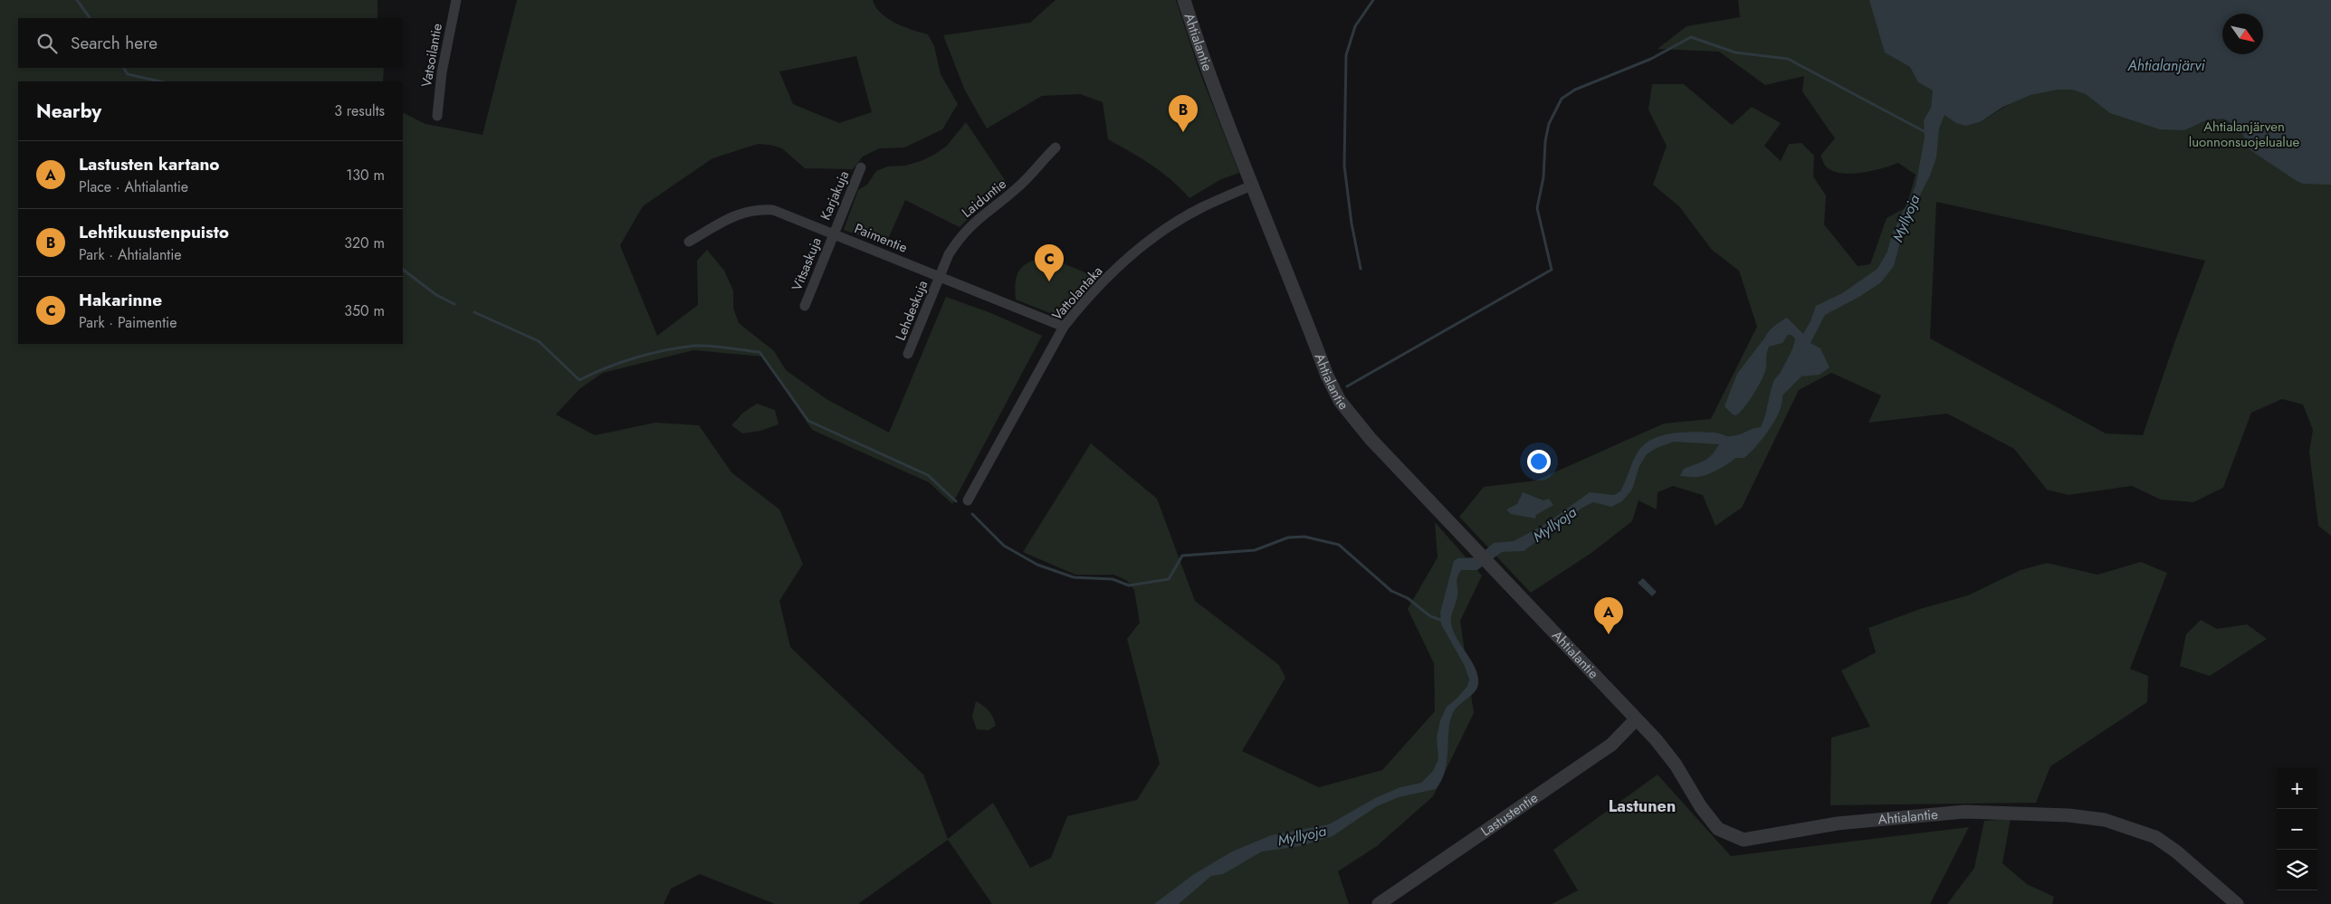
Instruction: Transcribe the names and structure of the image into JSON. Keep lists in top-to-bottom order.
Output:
{
  "streets": {
    "street": [
      "Ahtialantie",
      "Vatsoilantie",
      "Karjakuja",
      "Laiduntie",
      "Paimentie",
      "Vitsaskuja",
      "Vattolantaka",
      "Lehdeskuja",
      "Lastustentie"
    ]
  },
  "crossings": [
    ["Ahtialantie", "Vattolantaka"],
    ["Ahtialantie", "Lastustentie"],
    ["Karjakuja", "Paimentie"],
    ["Karjakuja", "Vitsaskuja"],
    ["Laiduntie", "Paimentie"],
    ["Laiduntie", "Lehdeskuja"],
    ["Paimentie", "Vitsaskuja"],
    ["Paimentie", "Vattolantaka"],
    ["Paimentie", "Lehdeskuja"]
  ],
  "districts": ["Lastunen"],
  "water": ["Ahtialanjärvi", "Myllyoja"],
  "parks": ["Ahtialanjärven luonnonsuojelualue"],
  "north": "bottom right",
  "page": {
    "search": "Search here",
    "heading": ["Nearby", "3 results"],
    "pins": ["B", "C", "A"],
    "list": [
      {
        "mark": "A",
        "name": "Lastusten kartano",
        "note": "Place · Ahtialantie",
        "value": "130 m"
      },
      {
        "mark": "B",
        "name": "Lehtikuustenpuisto",
        "note": "Park · Ahtialantie",
        "value": "320 m"
      },
      {
        "mark": "C",
        "name": "Hakarinne",
        "note": "Park · Paimentie",
        "value": "350 m"
      }
    ],
    "map_buttons": ["+", "−"]
  }
}
